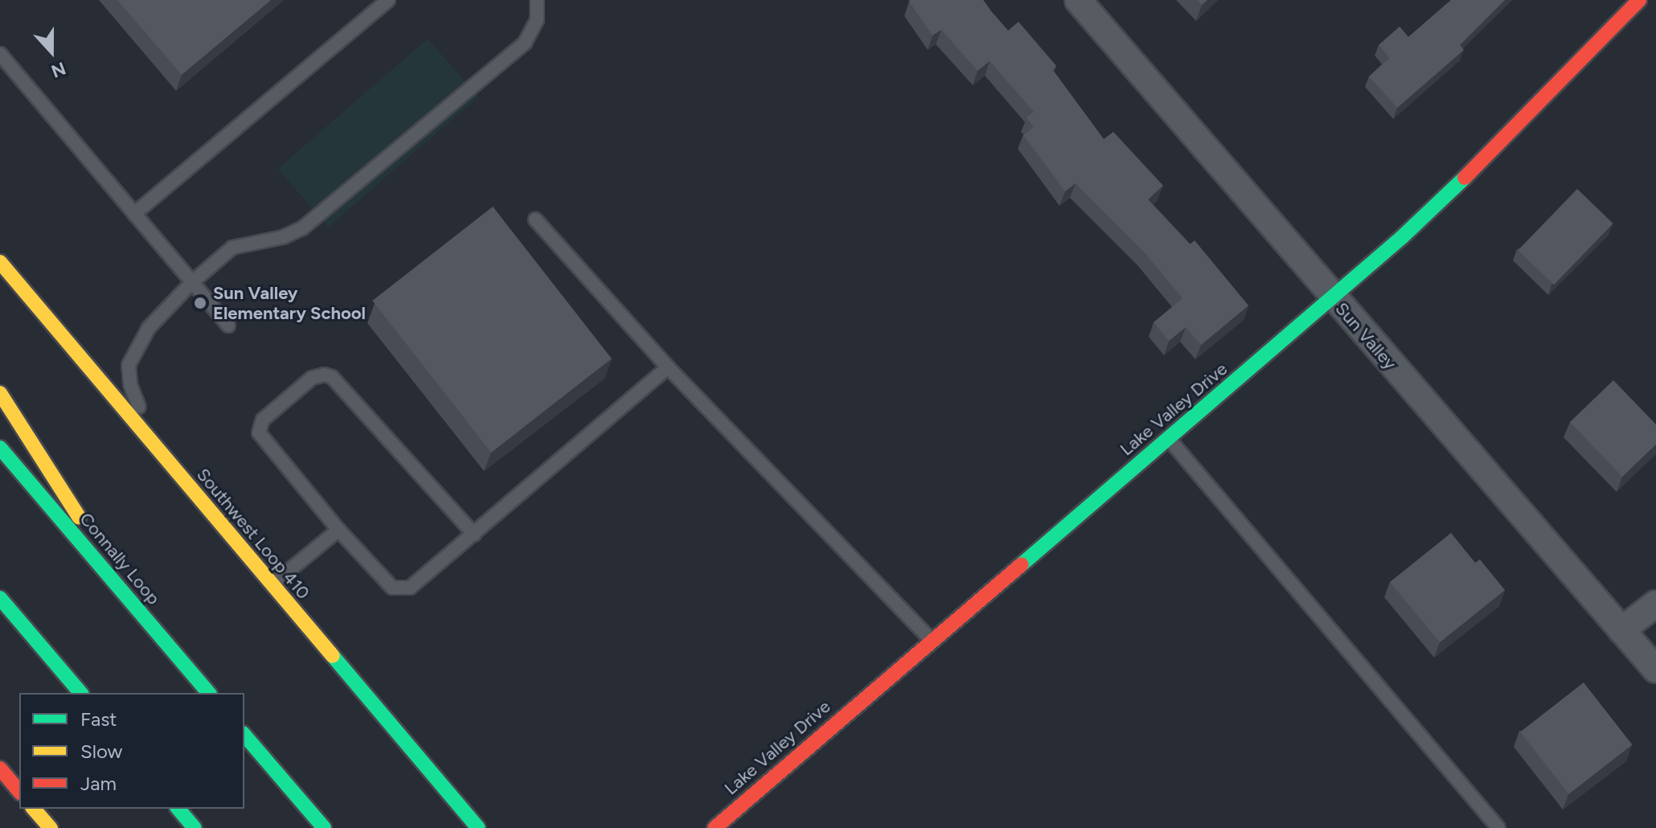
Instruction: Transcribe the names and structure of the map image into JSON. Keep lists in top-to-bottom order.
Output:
{
  "streets": {
    "main road": ["Lake Valley Drive", "Southwest Loop 410", "Connally Loop"],
    "street": ["Sun Valley"]
  },
  "crossings": [
    ["Sun Valley", "Lake Valley Drive"]
  ],
  "places": ["Sun Valley Elementary School"],
  "legend": ["Fast", "Slow", "Jam"],
  "north": "bottom"
}
